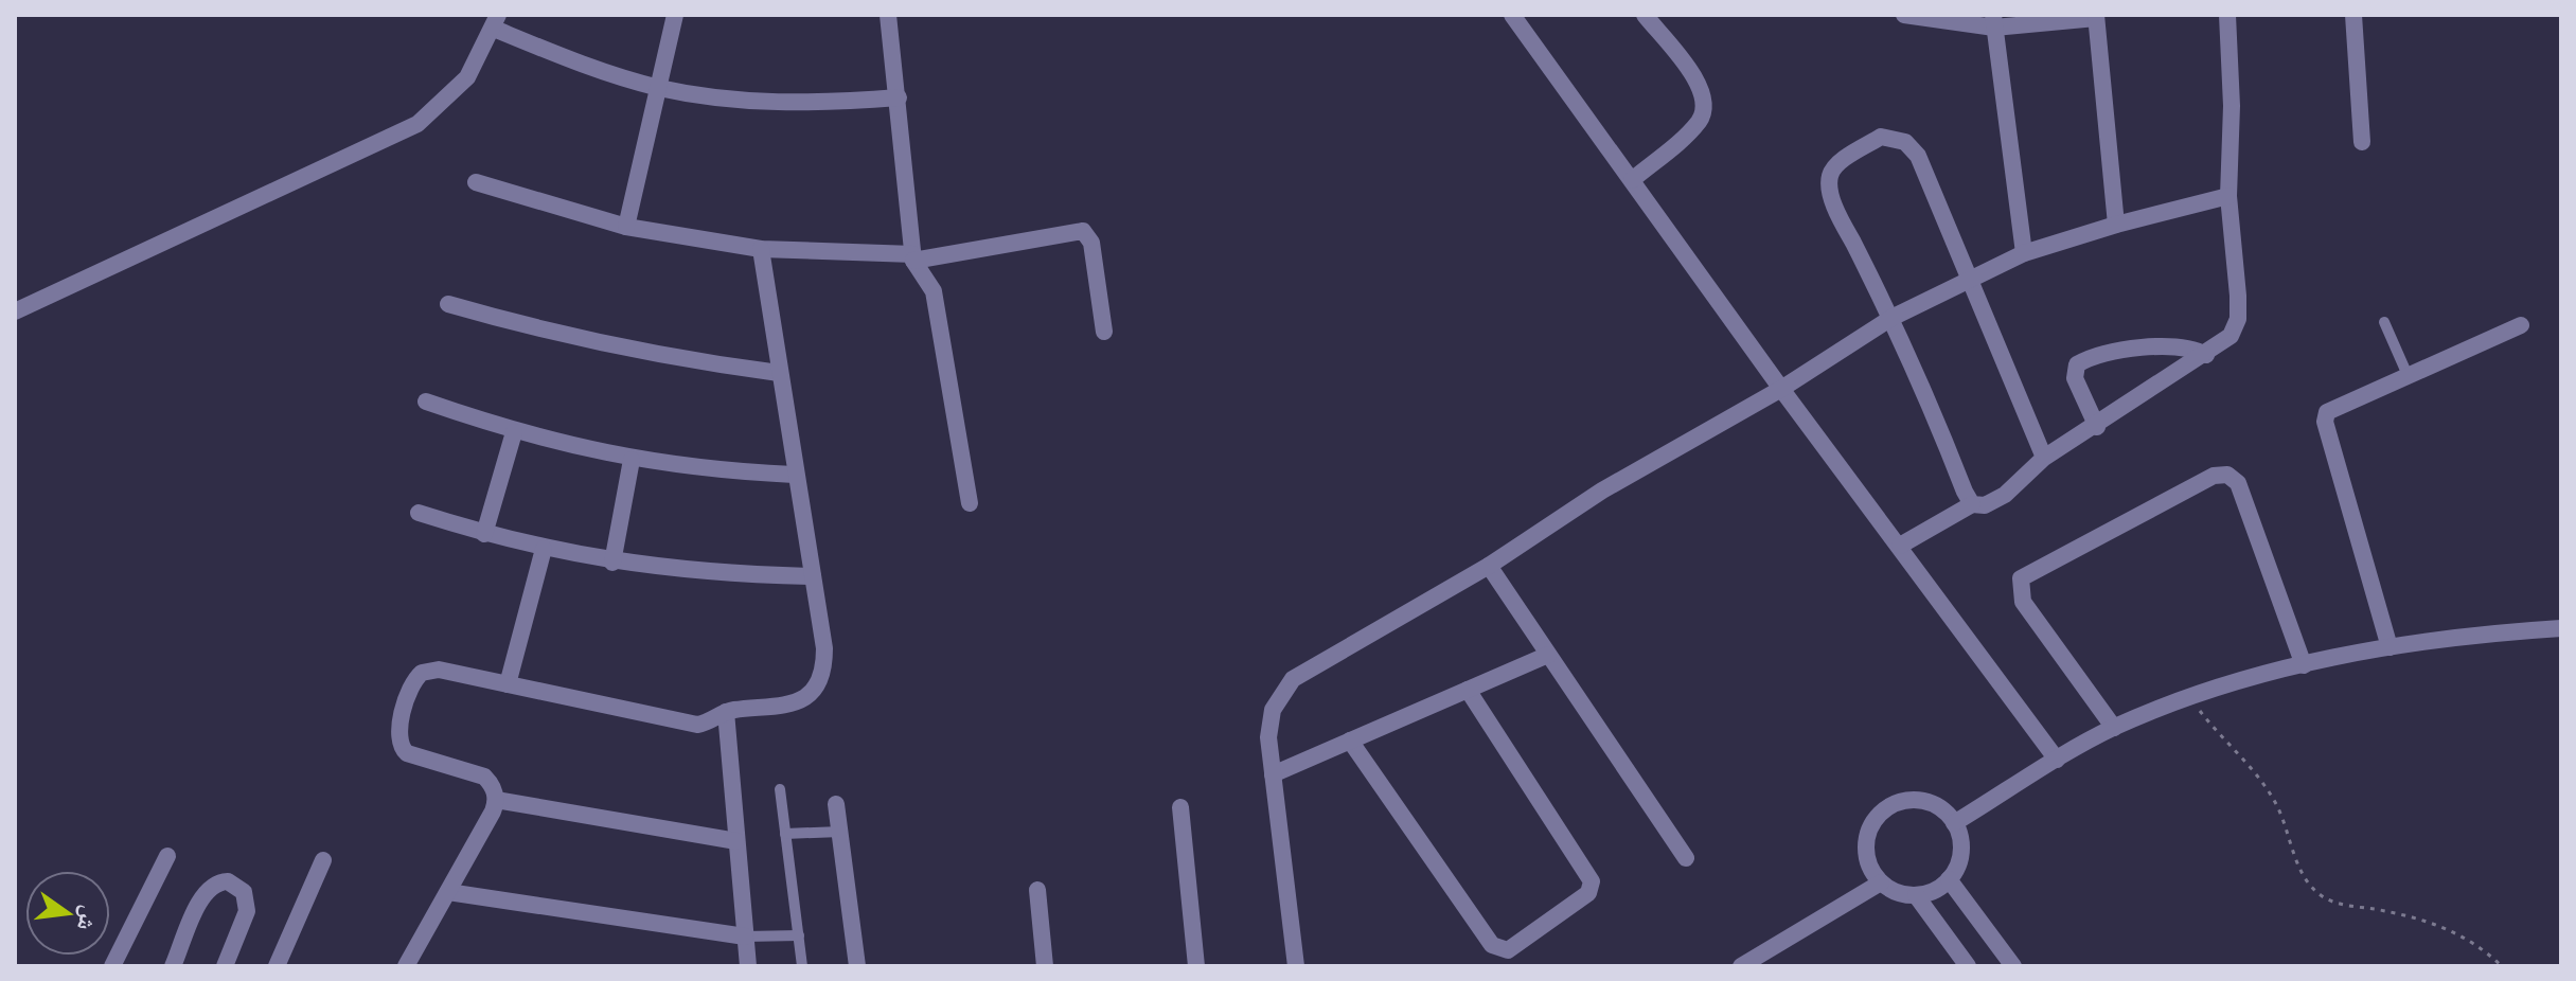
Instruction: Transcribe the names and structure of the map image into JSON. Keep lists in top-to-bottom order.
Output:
{
  "north": "right"
}
